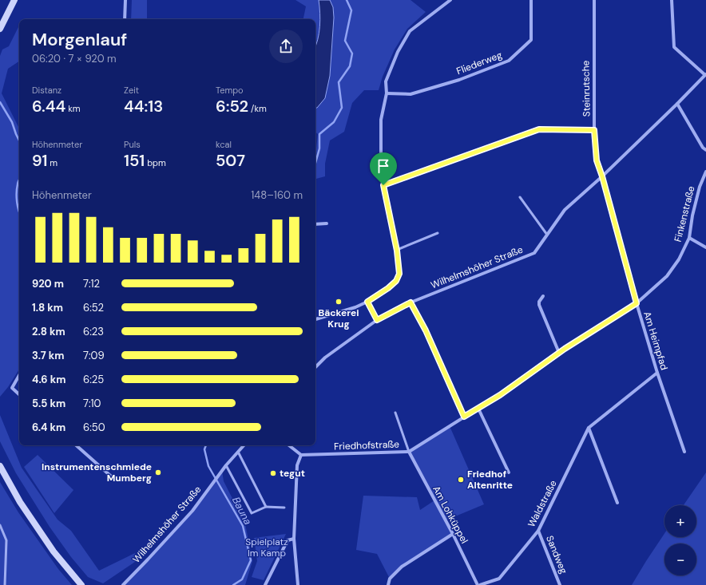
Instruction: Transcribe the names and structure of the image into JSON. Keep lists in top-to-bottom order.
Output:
{
  "streets": {
    "street": [
      "Fliederweg",
      "Steinrutsche",
      "Finkenstraße",
      "Wilhelmshöher Straße",
      "Am Heimpfad",
      "Friedhofstraße",
      "Waldstraße",
      "Am Lohküppel",
      "Sandweg"
    ]
  },
  "crossings": [
    ["Steinrutsche", "Wilhelmshöher Straße"],
    ["Steinrutsche", "Am Heimpfad"],
    ["Finkenstraße", "Friedhofstraße"],
    ["Wilhelmshöher Straße", "Am Heimpfad"],
    ["Am Heimpfad", "Friedhofstraße"],
    ["Am Heimpfad", "Waldstraße"],
    ["Friedhofstraße", "Am Lohküppel"],
    ["Waldstraße", "Am Lohküppel"],
    ["Waldstraße", "Sandweg"]
  ],
  "water": ["Bauna"],
  "parks": ["Spielplatz Im Kamp"],
  "places": [
    "Bäckerei Krug",
    "Instrumentenschmiede Mumberg",
    "tegut",
    "Friedhof Altenritte"
  ],
  "page": {
    "heading": ["Morgenlauf", "06:20 · 7 × 920 m"],
    "stats": [
      ["Distanz", "6.44 km"],
      ["Zeit", "44:13"],
      ["Tempo", "6:52 /km"],
      ["Höhenmeter", "91 m"],
      ["Puls", "151 bpm"],
      ["kcal", "507"]
    ],
    "chart": ["Höhenmeter", "148–160 m"],
    "list": [
      {
        "name": "920 m",
        "note": "7:12"
      },
      {
        "name": "1.8 km",
        "note": "6:52"
      },
      {
        "name": "2.8 km",
        "note": "6:23"
      },
      {
        "name": "3.7 km",
        "note": "7:09"
      },
      {
        "name": "4.6 km",
        "note": "6:25"
      },
      {
        "name": "5.5 km",
        "note": "7:10"
      },
      {
        "name": "6.4 km",
        "note": "6:50"
      }
    ],
    "map_buttons": ["+", "−"]
  }
}
